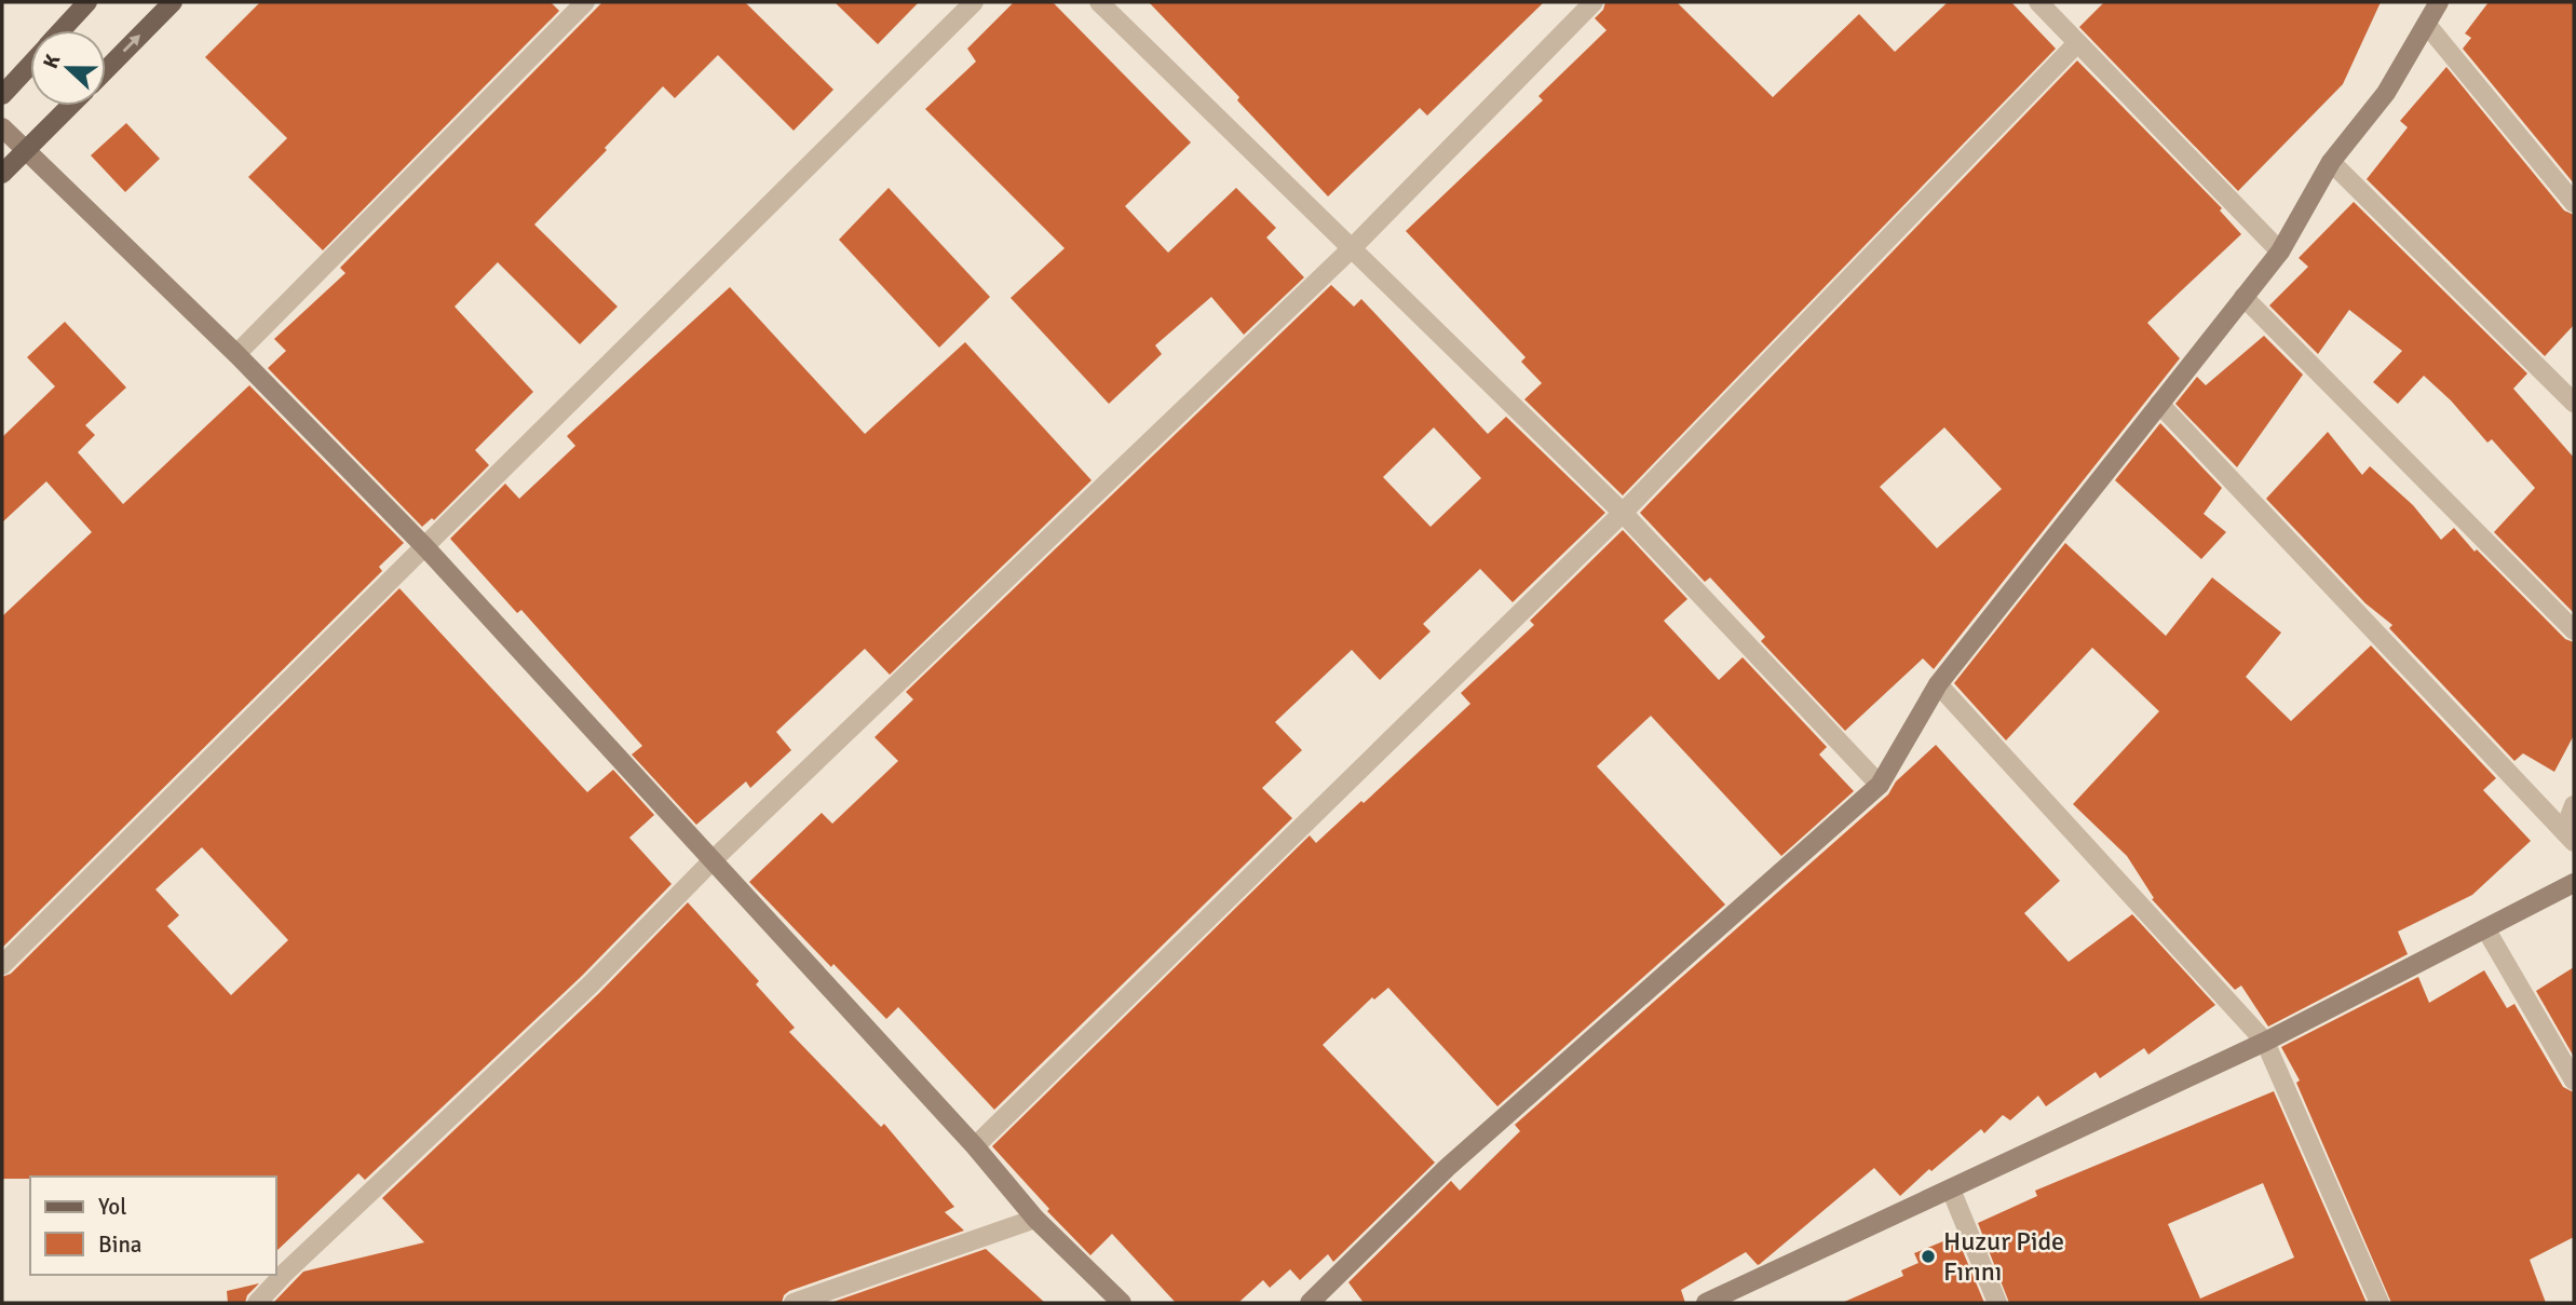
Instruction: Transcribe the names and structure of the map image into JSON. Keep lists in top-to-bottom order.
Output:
{
  "places": ["Huzur Pide Fırını"],
  "legend": ["Yol", "Bina"],
  "north": "left"
}
